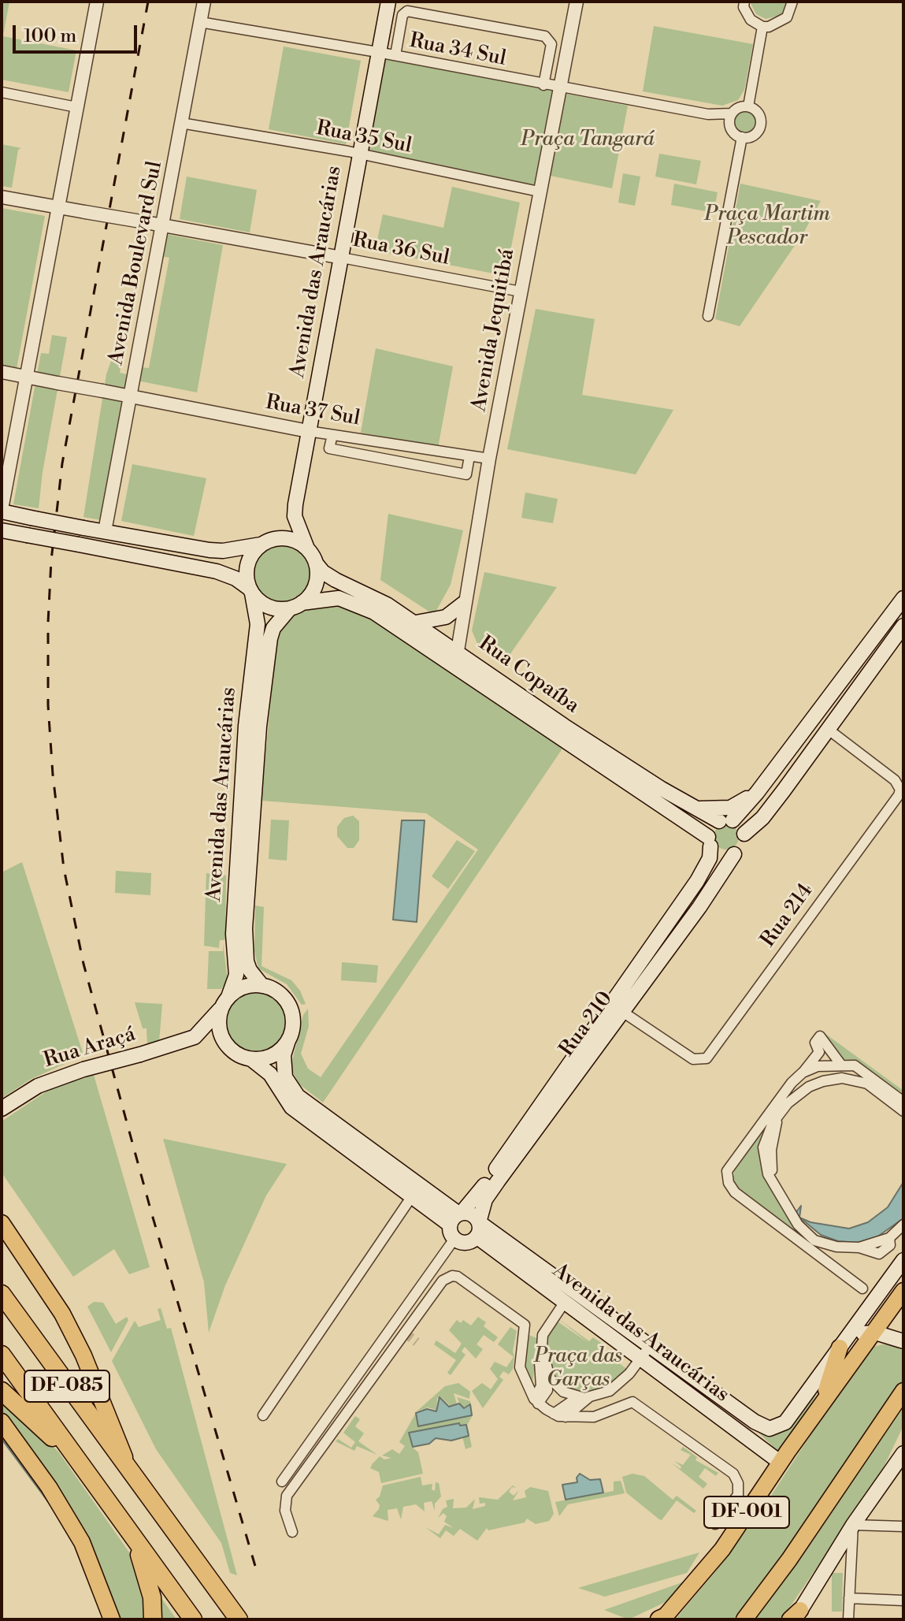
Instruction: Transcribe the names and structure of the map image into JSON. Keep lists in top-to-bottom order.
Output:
{
  "streets": {
    "highway": ["DF-085"],
    "main road": [
      "Avenida das Araucárias",
      "Rua Copaíba",
      "Rua 210",
      "Rua Araçá",
      "DF-001"
    ],
    "street": [
      "Rua 34 Sul",
      "Rua 35 Sul",
      "Rua 36 Sul",
      "Avenida Boulevard Sul",
      "Avenida Jequitibá",
      "Rua 37 Sul",
      "Rua 214"
    ]
  },
  "crossings": [
    ["Rua 34 Sul", "Avenida Boulevard Sul"],
    ["Rua 34 Sul", "Avenida das Araucárias"],
    ["Rua 34 Sul", "Avenida Jequitibá"],
    ["Rua 35 Sul", "Avenida Boulevard Sul"],
    ["Rua 35 Sul", "Avenida das Araucárias"],
    ["Rua 35 Sul", "Avenida Jequitibá"],
    ["Rua 36 Sul", "Avenida Boulevard Sul"],
    ["Rua 36 Sul", "Avenida das Araucárias"],
    ["Rua 36 Sul", "Avenida Jequitibá"],
    ["Avenida Boulevard Sul", "Rua 37 Sul"],
    ["Avenida das Araucárias", "Rua 37 Sul"],
    ["Avenida das Araucárias", "Rua Copaíba"],
    ["Avenida das Araucárias", "Rua 210"],
    ["Avenida das Araucárias", "Rua Araçá"],
    ["Avenida das Araucárias", "DF-001"],
    ["Avenida Jequitibá", "Rua 37 Sul"],
    ["Avenida Jequitibá", "Rua Copaíba"],
    ["Rua Copaíba", "Rua 210"],
    ["Rua 214", "Rua 210"]
  ],
  "parks": ["Praça Tangará", "Praça Martim Pescador", "Praça das Garças"],
  "scale_bar": "100 m"
}
